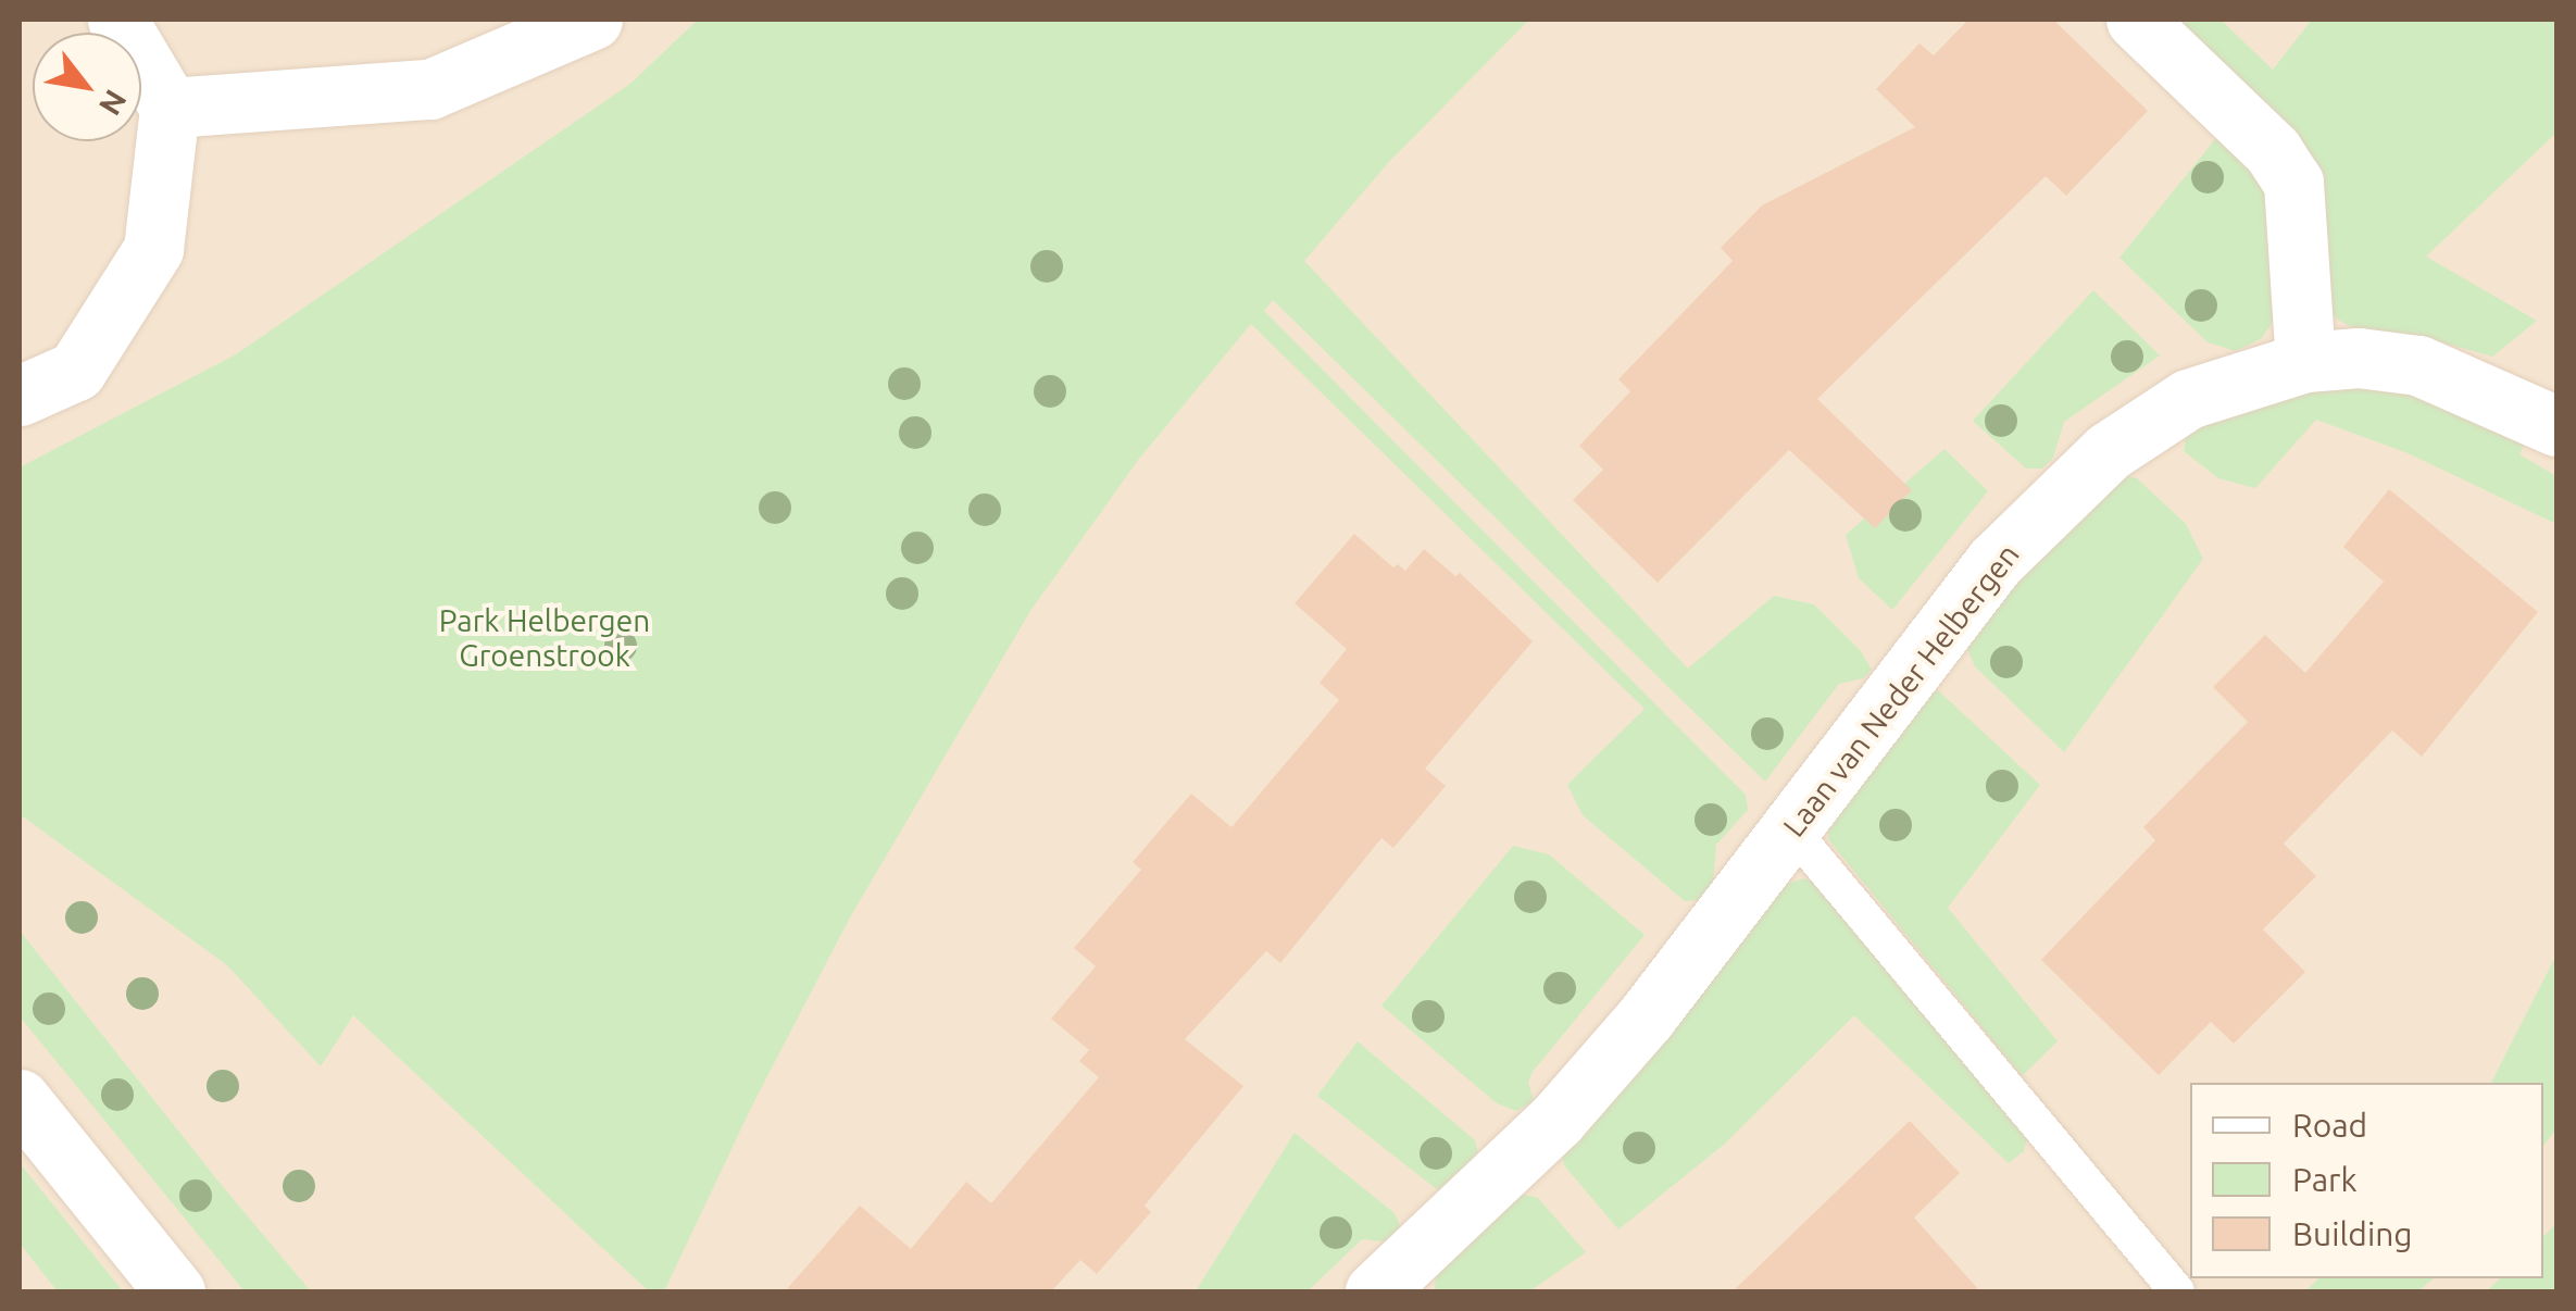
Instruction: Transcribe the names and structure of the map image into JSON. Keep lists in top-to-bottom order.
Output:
{
  "streets": {
    "street": ["Laan van Neder Helbergen"]
  },
  "parks": ["Park Helbergen Groenstrook"],
  "legend": ["Road", "Park", "Building"],
  "north": "bottom right"
}
